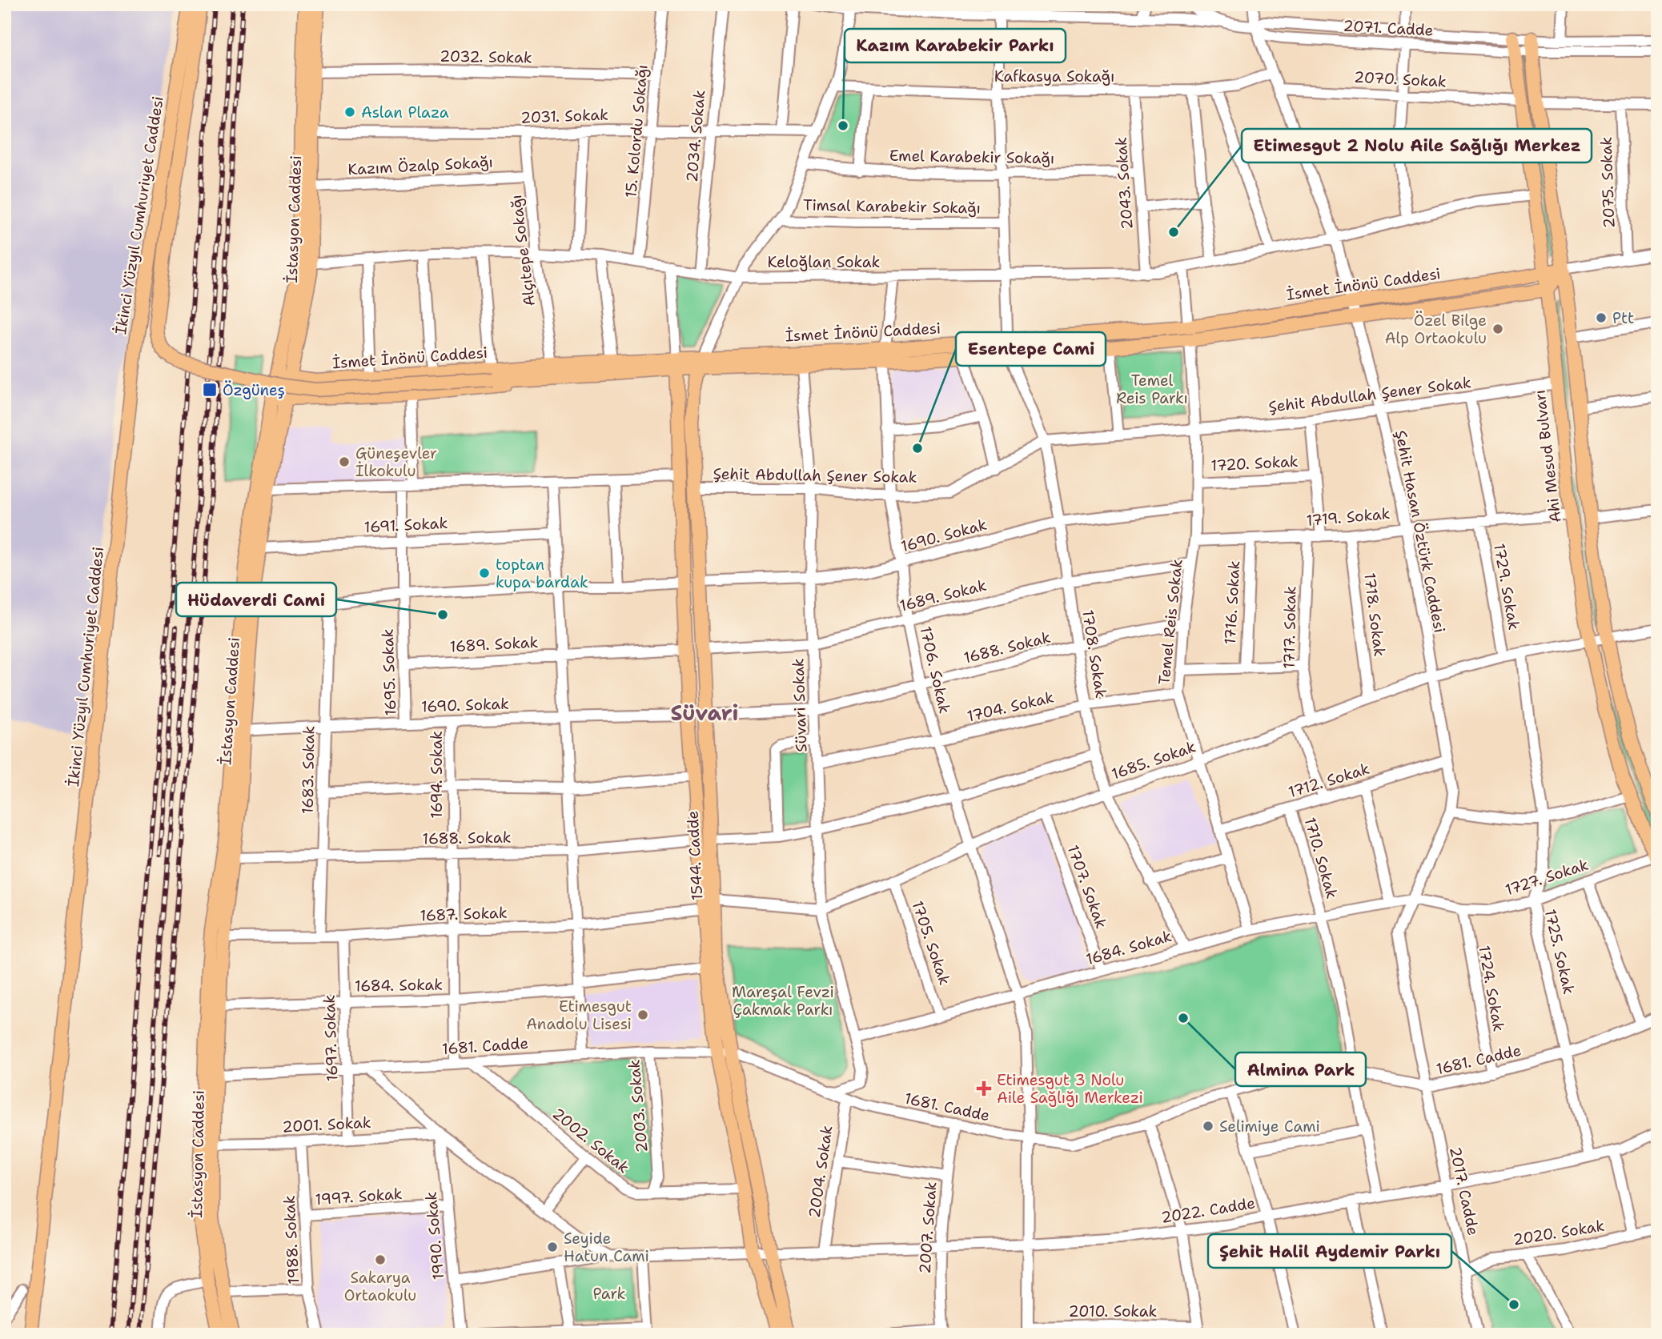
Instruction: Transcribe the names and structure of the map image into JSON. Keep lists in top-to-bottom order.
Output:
{
  "streets": {
    "main road": [
      "İkinci Yüzyıl Cumhuriyet Caddesi",
      "İstasyon Caddesi",
      "İsmet İnönü Caddesi",
      "Ahi Mesud Bulvarı",
      "1544. Cadde"
    ],
    "street": [
      "2071. Cadde",
      "2032. Sokak",
      "Kafkasya Sokağı",
      "2070. Sokak",
      "2031. Sokak",
      "15. Kolordu Sokağı",
      "2034. Sokak",
      "Emel Karabekir Sokağı",
      "Kazım Özalp Sokağı",
      "2075. Sokak",
      "2043. Sokak",
      "Timsal Karabekir Sokağı",
      "Alçıtepe Sokağı",
      "Keloğlan Sokak",
      "Şehit Abdullah Şener Sokak",
      "1720. Sokak",
      "1719. Sokak",
      "1691. Sokak",
      "Şehit Hasan Öztürk Caddesi",
      "1690. Sokak",
      "1729. Sokak",
      "1689. Sokak",
      "1716. Sokak",
      "1718. Sokak",
      "Temel Reis Sokak",
      "1717. Sokak",
      "1688. Sokak",
      "1708. Sokak",
      "1706. Sokak",
      "1695. Sokak",
      "Süvari Sokak",
      "1704. Sokak",
      "1685. Sokak",
      "1683. Sokak",
      "1694. Sokak",
      "1712. Sokak",
      "1710. Sokak",
      "1727. Sokak",
      "1707. Sokak",
      "1687. Sokak",
      "1705. Sokak",
      "1684. Sokak",
      "1725. Sokak",
      "1724. Sokak",
      "1697. Sokak",
      "1681. Cadde",
      "2003. Sokak",
      "2001. Sokak",
      "2002. Sokak",
      "2004. Sokak",
      "2017. Cadde",
      "1997. Sokak",
      "2022. Cadde",
      "2007. Sokak",
      "2020. Sokak",
      "1990. Sokak",
      "1988. Sokak",
      "2010. Sokak"
    ]
  },
  "crossings": [
    ["2071. Cadde", "Ahi Mesud Bulvarı"],
    ["2071. Cadde", "Şehit Hasan Öztürk Caddesi"],
    ["2032. Sokak", "15. Kolordu Sokağı"],
    ["2032. Sokak", "İstasyon Caddesi"],
    ["Kafkasya Sokağı", "2043. Sokak"],
    ["Kafkasya Sokağı", "Şehit Hasan Öztürk Caddesi"],
    ["2070. Sokak", "Ahi Mesud Bulvarı"],
    ["2070. Sokak", "Şehit Hasan Öztürk Caddesi"],
    ["2031. Sokak", "15. Kolordu Sokağı"],
    ["2031. Sokak", "2034. Sokak"],
    ["2031. Sokak", "İstasyon Caddesi"],
    ["2031. Sokak", "Alçıtepe Sokağı"],
    ["15. Kolordu Sokağı", "Keloğlan Sokak"],
    ["2034. Sokak", "Keloğlan Sokak"],
    ["Emel Karabekir Sokağı", "2043. Sokak"],
    ["Kazım Özalp Sokağı", "İstasyon Caddesi"],
    ["Kazım Özalp Sokağı", "Alçıtepe Sokağı"],
    ["2043. Sokak", "Keloğlan Sokak"],
    ["İstasyon Caddesi", "Keloğlan Sokak"],
    ["İstasyon Caddesi", "İsmet İnönü Caddesi"],
    ["İstasyon Caddesi", "1691. Sokak"],
    ["İstasyon Caddesi", "1690. Sokak"],
    ["İstasyon Caddesi", "1688. Sokak"],
    ["İstasyon Caddesi", "1687. Sokak"],
    ["İstasyon Caddesi", "1684. Sokak"],
    ["İstasyon Caddesi", "1681. Cadde"],
    ["İstasyon Caddesi", "2001. Sokak"],
    ["Alçıtepe Sokağı", "Keloğlan Sokak"],
    ["Alçıtepe Sokağı", "İsmet İnönü Caddesi"],
    ["Keloğlan Sokak", "Ahi Mesud Bulvarı"],
    ["Keloğlan Sokak", "Şehit Hasan Öztürk Caddesi"],
    ["Keloğlan Sokak", "1706. Sokak"],
    ["İsmet İnönü Caddesi", "Ahi Mesud Bulvarı"],
    ["İsmet İnönü Caddesi", "Şehit Hasan Öztürk Caddesi"],
    ["İsmet İnönü Caddesi", "Temel Reis Sokak"],
    ["İsmet İnönü Caddesi", "1708. Sokak"],
    ["İsmet İnönü Caddesi", "1706. Sokak"],
    ["İsmet İnönü Caddesi", "1695. Sokak"],
    ["İsmet İnönü Caddesi", "Süvari Sokak"],
    ["İsmet İnönü Caddesi", "1544. Cadde"],
    ["Şehit Abdullah Şener Sokak", "Ahi Mesud Bulvarı"],
    ["Şehit Abdullah Şener Sokak", "Şehit Hasan Öztürk Caddesi"],
    ["Şehit Abdullah Şener Sokak", "Temel Reis Sokak"],
    ["Şehit Abdullah Şener Sokak", "1708. Sokak"],
    ["Şehit Abdullah Şener Sokak", "1706. Sokak"],
    ["Şehit Abdullah Şener Sokak", "Süvari Sokak"],
    ["Şehit Abdullah Şener Sokak", "1544. Cadde"],
    ["Ahi Mesud Bulvarı", "1719. Sokak"],
    ["Ahi Mesud Bulvarı", "1685. Sokak"],
    ["Ahi Mesud Bulvarı", "1727. Sokak"],
    ["1720. Sokak", "Temel Reis Sokak"],
    ["1719. Sokak", "Şehit Hasan Öztürk Caddesi"],
    ["1719. Sokak", "1729. Sokak"],
    ["1719. Sokak", "1716. Sokak"],
    ["1719. Sokak", "1718. Sokak"],
    ["1719. Sokak", "Temel Reis Sokak"],
    ["1719. Sokak", "1717. Sokak"],
    ["1691. Sokak", "1695. Sokak"],
    ["Şehit Hasan Öztürk Caddesi", "1685. Sokak"],
    ["Şehit Hasan Öztürk Caddesi", "1712. Sokak"],
    ["Şehit Hasan Öztürk Caddesi", "1727. Sokak"],
    ["Şehit Hasan Öztürk Caddesi", "1684. Sokak"],
    ["Şehit Hasan Öztürk Caddesi", "1681. Cadde"],
    ["Şehit Hasan Öztürk Caddesi", "2017. Cadde"],
    ["1690. Sokak", "Temel Reis Sokak"],
    ["1690. Sokak", "1708. Sokak"],
    ["1690. Sokak", "1706. Sokak"],
    ["1690. Sokak", "1695. Sokak"],
    ["1690. Sokak", "Süvari Sokak"],
    ["1690. Sokak", "1683. Sokak"],
    ["1690. Sokak", "1694. Sokak"],
    ["1690. Sokak", "1544. Cadde"],
    ["1729. Sokak", "1685. Sokak"],
    ["1689. Sokak", "Temel Reis Sokak"],
    ["1689. Sokak", "1708. Sokak"],
    ["1689. Sokak", "1706. Sokak"],
    ["1689. Sokak", "1695. Sokak"],
    ["1689. Sokak", "Süvari Sokak"],
    ["1689. Sokak", "1544. Cadde"],
    ["1718. Sokak", "1685. Sokak"],
    ["Temel Reis Sokak", "1688. Sokak"],
    ["Temel Reis Sokak", "1704. Sokak"],
    ["Temel Reis Sokak", "1685. Sokak"],
    ["Temel Reis Sokak", "1712. Sokak"],
    ["Temel Reis Sokak", "1684. Sokak"],
    ["1717. Sokak", "1685. Sokak"],
    ["1688. Sokak", "1708. Sokak"],
    ["1688. Sokak", "1706. Sokak"],
    ["1688. Sokak", "Süvari Sokak"],
    ["1688. Sokak", "1683. Sokak"],
    ["1688. Sokak", "1694. Sokak"],
    ["1688. Sokak", "1544. Cadde"],
    ["1708. Sokak", "1704. Sokak"],
    ["1708. Sokak", "1685. Sokak"],
    ["1708. Sokak", "1684. Sokak"],
    ["1706. Sokak", "1704. Sokak"],
    ["1706. Sokak", "1685. Sokak"],
    ["1706. Sokak", "1684. Sokak"],
    ["1706. Sokak", "1681. Cadde"],
    ["1706. Sokak", "2022. Cadde"],
    ["1706. Sokak", "2010. Sokak"],
    ["Süvari Sokak", "1704. Sokak"],
    ["Süvari Sokak", "1685. Sokak"],
    ["Süvari Sokak", "1684. Sokak"],
    ["Süvari Sokak", "1681. Cadde"],
    ["1685. Sokak", "1544. Cadde"],
    ["1685. Sokak", "1707. Sokak"],
    ["1685. Sokak", "1705. Sokak"],
    ["1685. Sokak", "1725. Sokak"],
    ["1683. Sokak", "1687. Sokak"],
    ["1694. Sokak", "1687. Sokak"],
    ["1694. Sokak", "1684. Sokak"],
    ["1694. Sokak", "1681. Cadde"],
    ["1712. Sokak", "1710. Sokak"],
    ["1544. Cadde", "1687. Sokak"],
    ["1544. Cadde", "1684. Sokak"],
    ["1544. Cadde", "1681. Cadde"],
    ["1544. Cadde", "2002. Sokak"],
    ["1544. Cadde", "2022. Cadde"],
    ["1710. Sokak", "1684. Sokak"],
    ["1710. Sokak", "1681. Cadde"],
    ["1710. Sokak", "2022. Cadde"],
    ["1727. Sokak", "1684. Sokak"],
    ["1727. Sokak", "1725. Sokak"],
    ["1727. Sokak", "1724. Sokak"],
    ["1707. Sokak", "1684. Sokak"],
    ["1687. Sokak", "1697. Sokak"],
    ["1705. Sokak", "1684. Sokak"],
    ["1684. Sokak", "1697. Sokak"],
    ["1725. Sokak", "1681. Cadde"],
    ["1725. Sokak", "2022. Cadde"],
    ["1724. Sokak", "1681. Cadde"],
    ["1697. Sokak", "1681. Cadde"],
    ["1697. Sokak", "2001. Sokak"],
    ["1681. Cadde", "2003. Sokak"],
    ["1681. Cadde", "2002. Sokak"],
    ["1681. Cadde", "2004. Sokak"],
    ["1681. Cadde", "2017. Cadde"],
    ["1681. Cadde", "2007. Sokak"],
    ["2003. Sokak", "2002. Sokak"],
    ["2001. Sokak", "1990. Sokak"],
    ["2001. Sokak", "1988. Sokak"],
    ["2004. Sokak", "2022. Cadde"],
    ["2017. Cadde", "2022. Cadde"],
    ["2017. Cadde", "2020. Sokak"],
    ["1997. Sokak", "1990. Sokak"],
    ["1997. Sokak", "1988. Sokak"],
    ["2022. Cadde", "2007. Sokak"],
    ["2022. Cadde", "1990. Sokak"]
  ],
  "districts": ["Süvari"],
  "parks": ["Temel Reis Parkı", "Mareşal Fevzi Çakmak Parkı", "Park"],
  "places": {
    "other": [
      "Aslan Plaza",
      "Kazım Karabekir Parkı",
      "Etimesgut 2 Nolu Aile Sağlığı Merkez",
      "Ptt",
      "Özel Bilge Alp Ortaokulu",
      "Esentepe Cami",
      "Güneşevler İlkokulu",
      "toptan kupa bardak",
      "Hüdaverdi Cami",
      "Etimesgut Anadolu Lisesi",
      "Almina Park",
      "Selimiye Cami",
      "Seyide Hatun Cami",
      "Sakarya Ortaokulu",
      "Şehit Halil Aydemir Parkı"
    ],
    "transit": ["Özgüneş"],
    "health": ["Etimesgut 3 Nolu Aile Sağlığı Merkezi"]
  }
}
